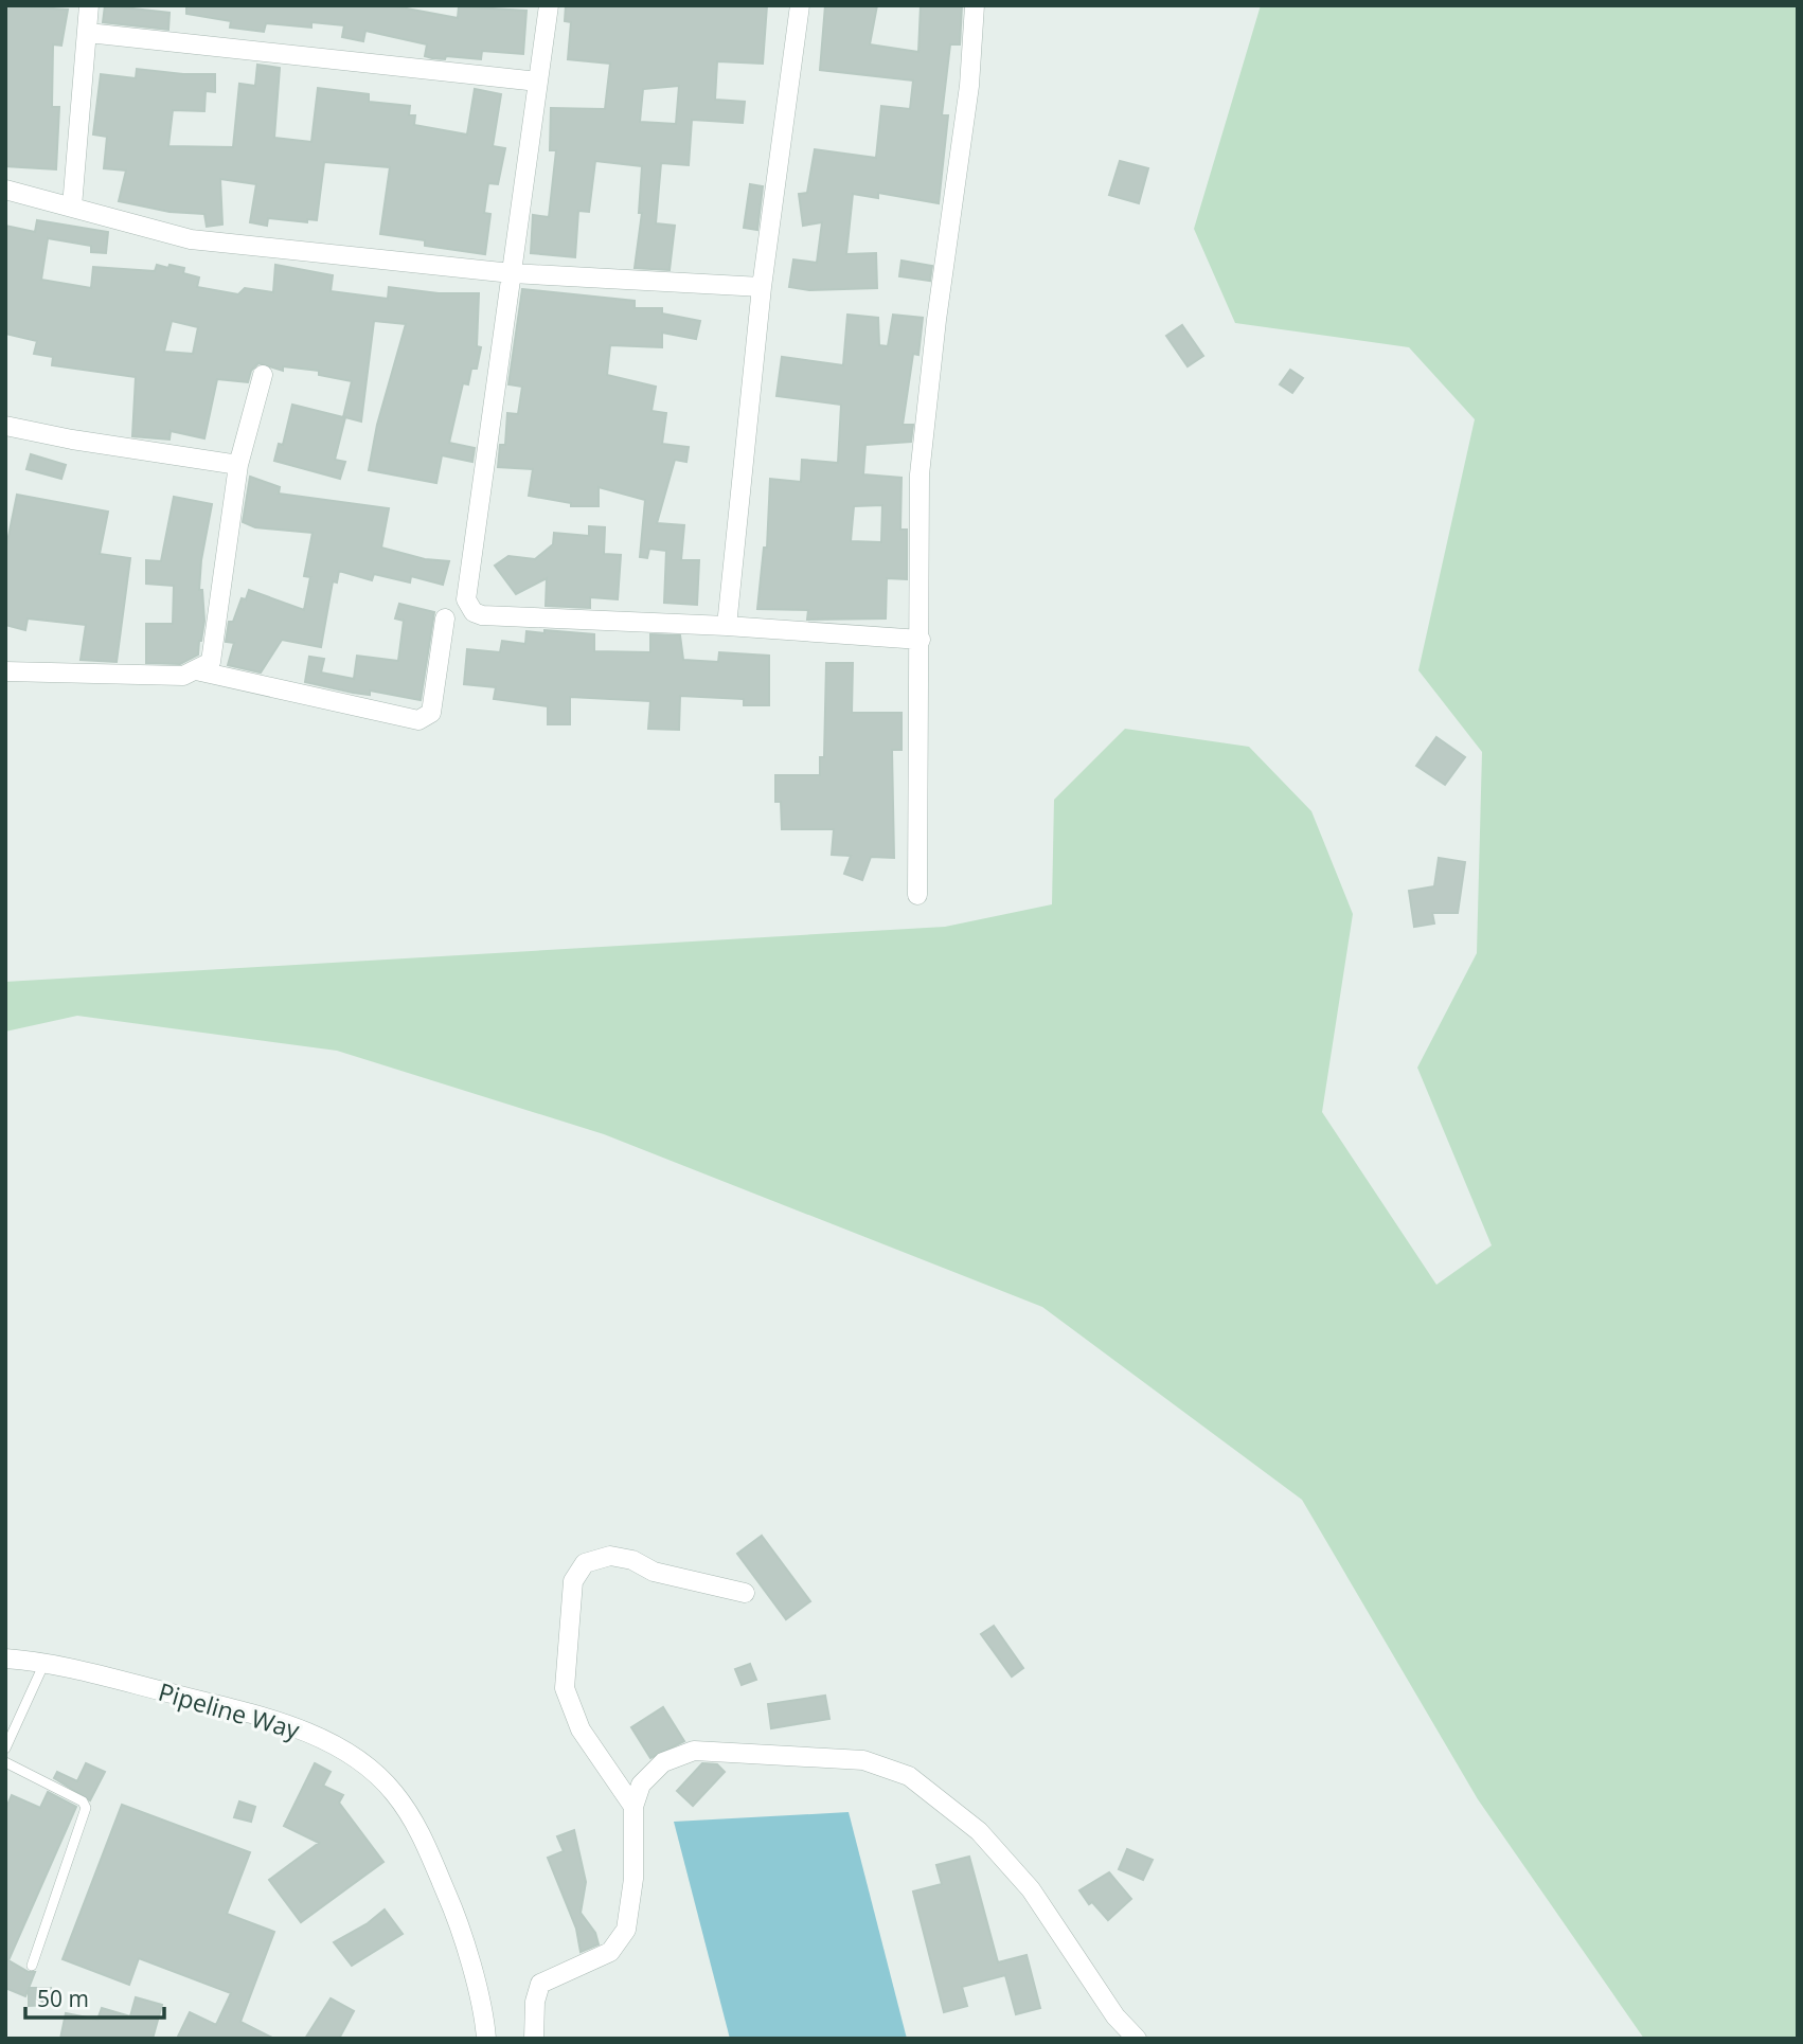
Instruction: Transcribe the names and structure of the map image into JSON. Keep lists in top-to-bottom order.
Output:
{
  "streets": {
    "street": ["Pipeline Way"]
  },
  "scale_bar": "50 m"
}
